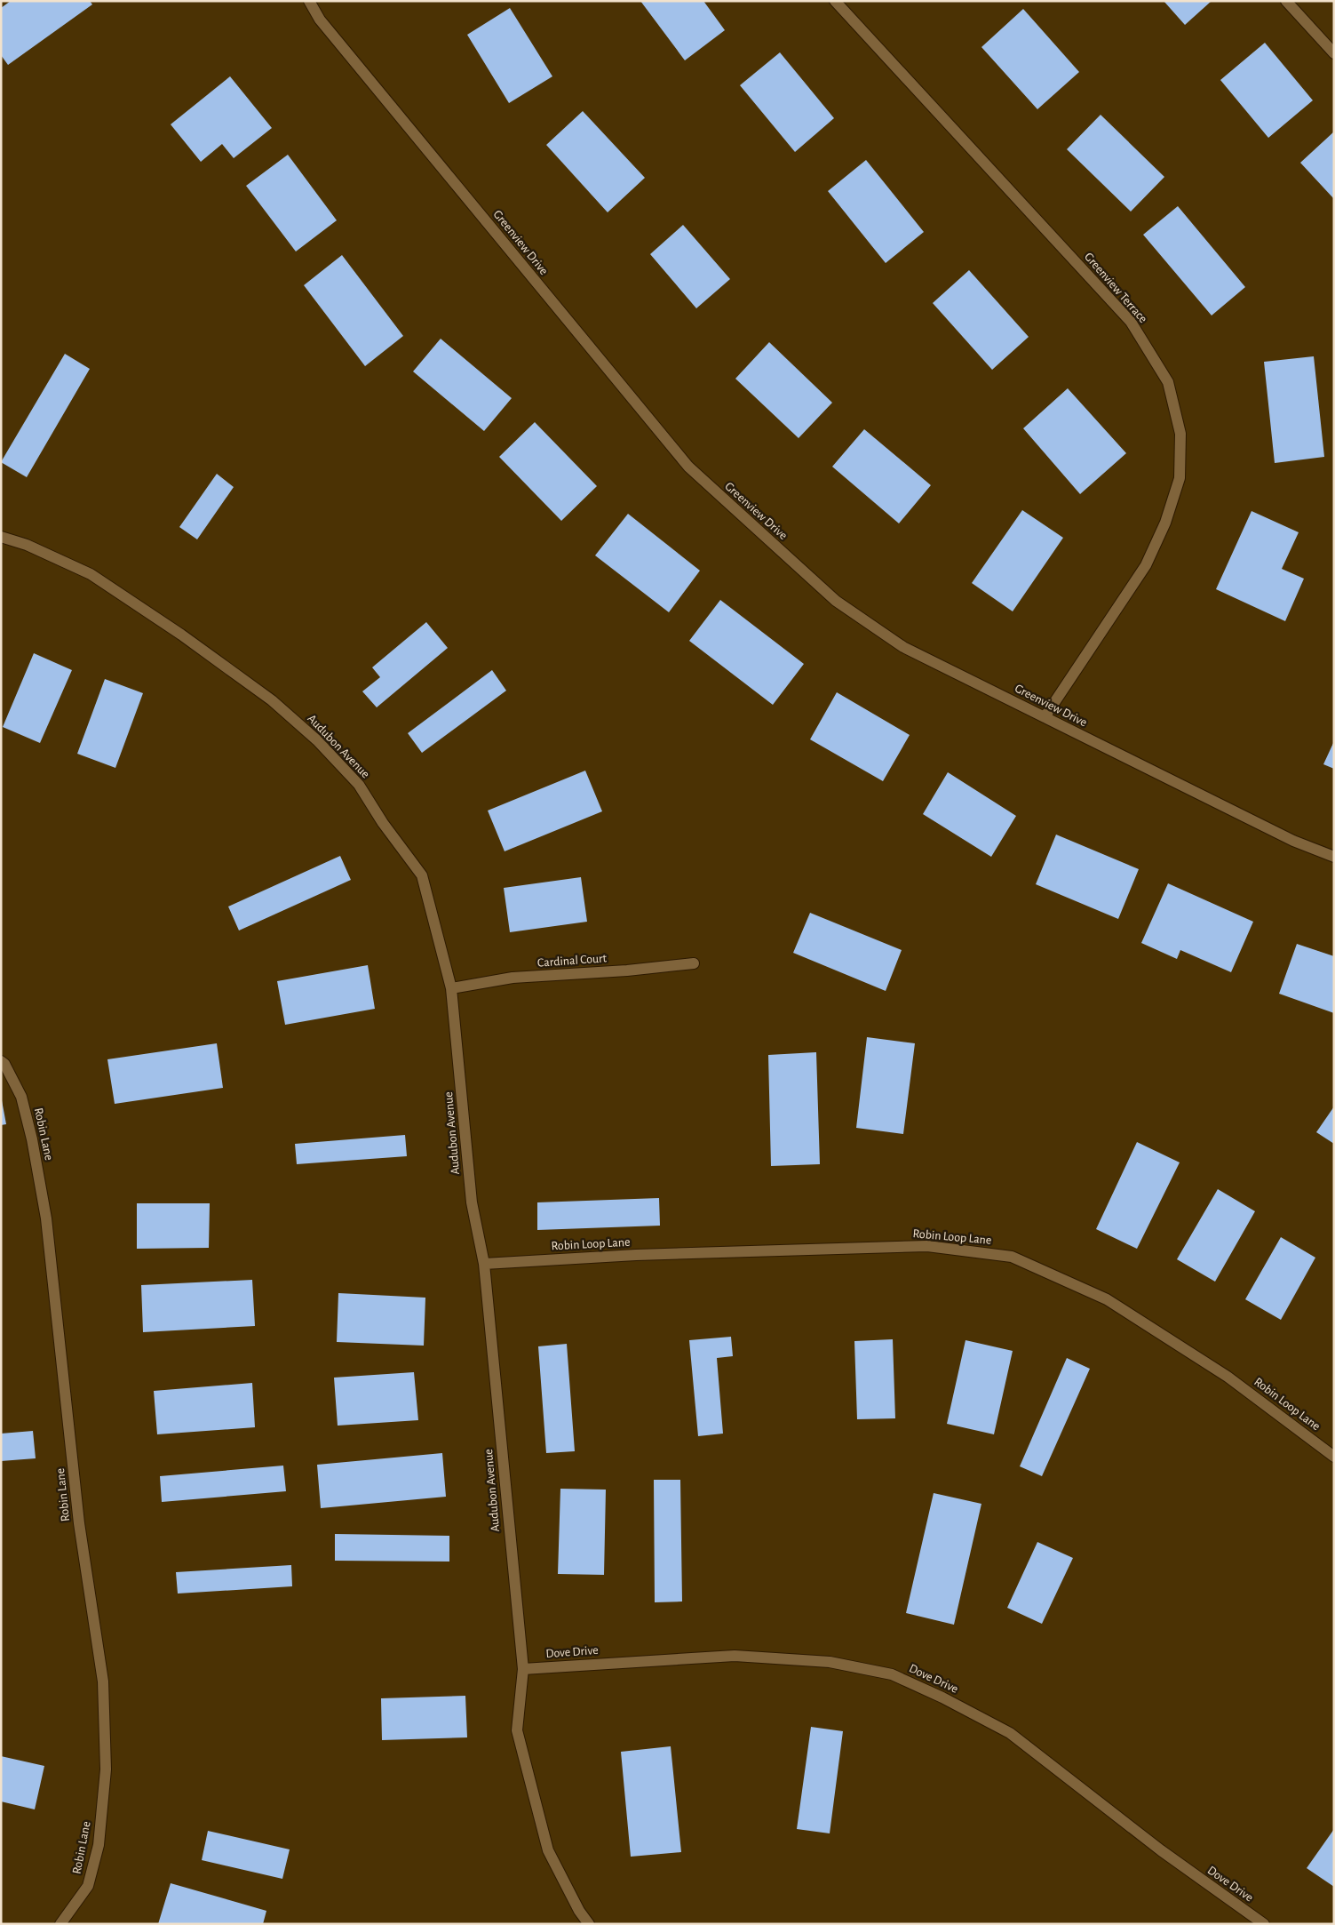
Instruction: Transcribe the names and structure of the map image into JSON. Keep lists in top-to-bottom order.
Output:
{
  "streets": {
    "street": [
      "Greenview Drive",
      "Greenview Terrace",
      "Audubon Avenue",
      "Cardinal Court",
      "Robin Lane",
      "Robin Loop Lane",
      "Dove Drive"
    ]
  },
  "crossings": [
    ["Greenview Drive", "Greenview Terrace"],
    ["Audubon Avenue", "Cardinal Court"],
    ["Audubon Avenue", "Robin Loop Lane"],
    ["Audubon Avenue", "Dove Drive"]
  ]
}
